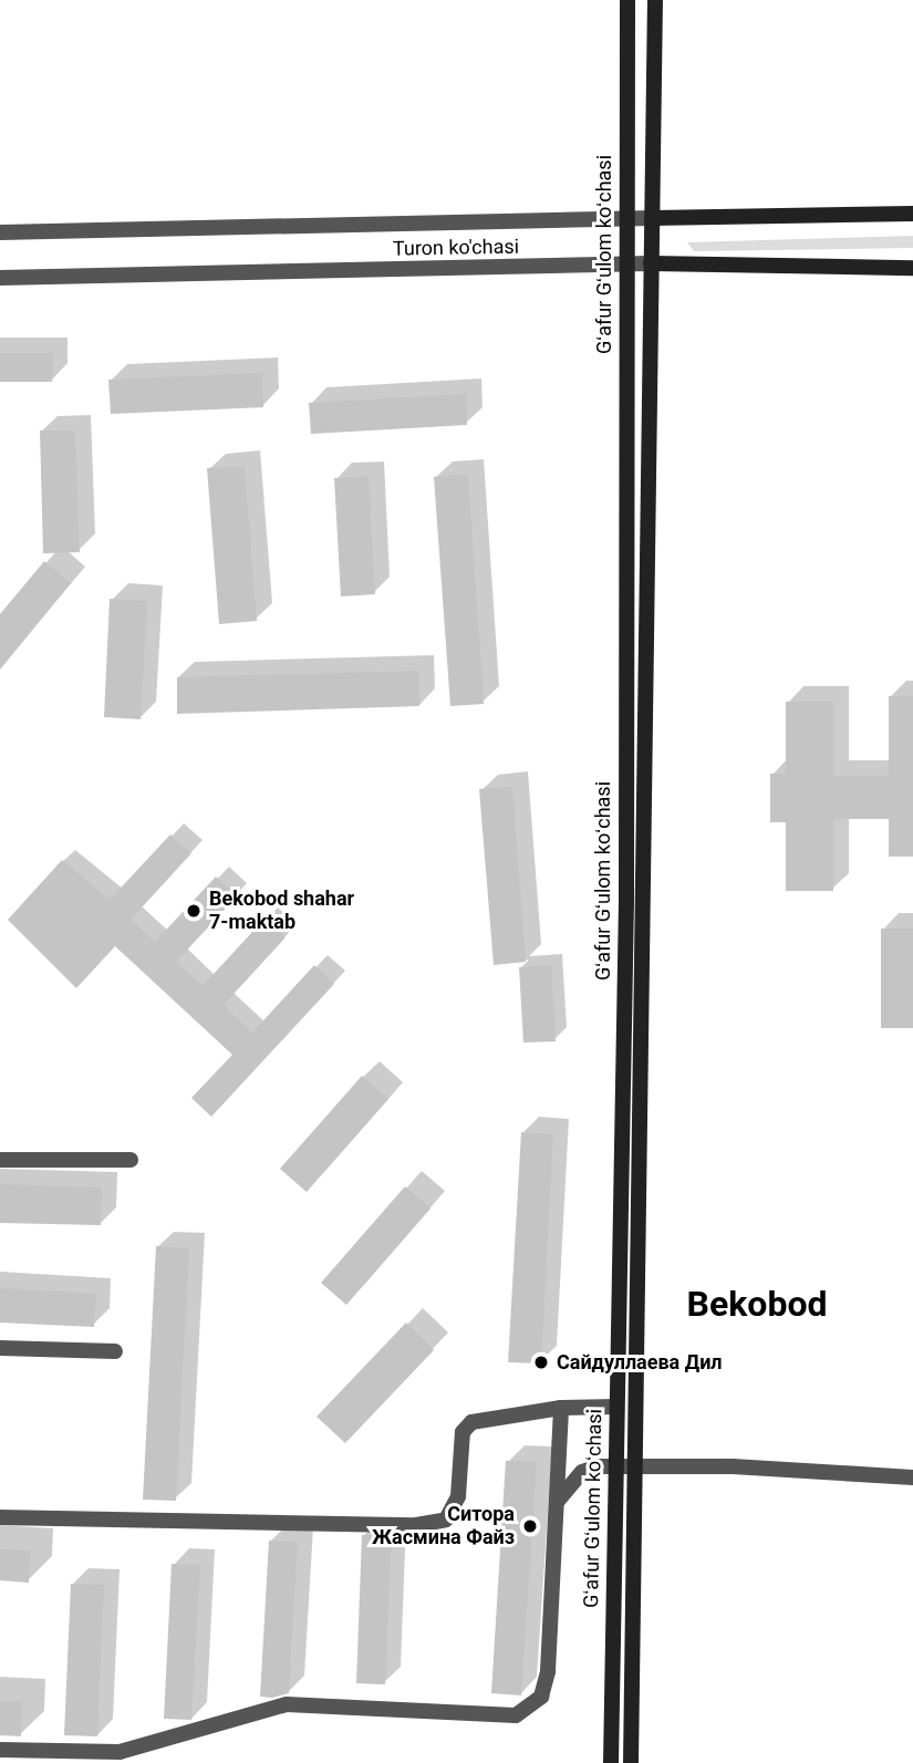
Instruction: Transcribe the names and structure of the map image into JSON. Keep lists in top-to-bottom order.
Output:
{
  "streets": {
    "main road": ["Turon ko'chasi", "Gʻafur Gʻulom koʻchasi"]
  },
  "crossings": [
    ["Turon ko'chasi", "Gʻafur Gʻulom koʻchasi"]
  ],
  "districts": ["Bekobod"],
  "places": ["Bekobod shahar 7-maktab", "Сайдуллаева Дил", "Ситора Жасмина Файз"]
}
